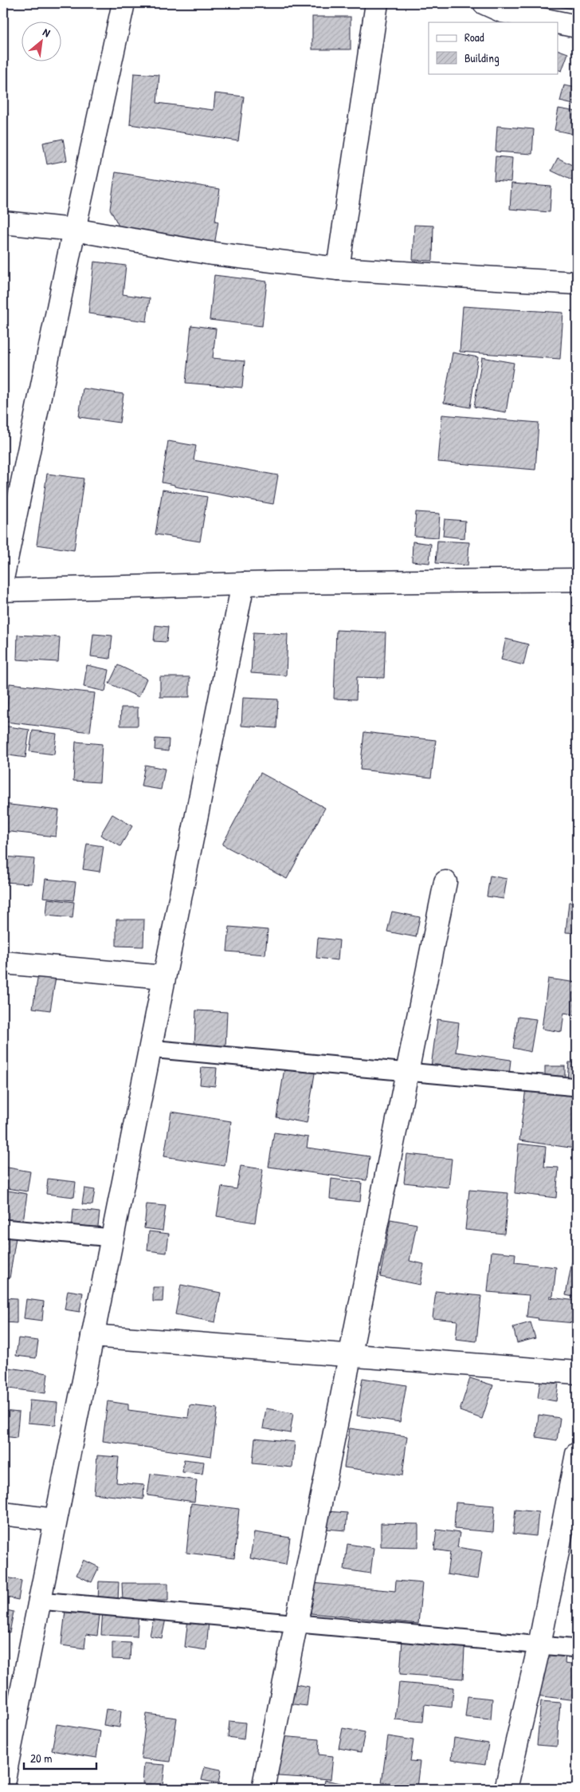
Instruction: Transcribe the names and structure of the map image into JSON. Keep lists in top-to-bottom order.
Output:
{
  "legend": ["Road", "Building"],
  "scale_bar": "20 m",
  "north": "top right"
}
